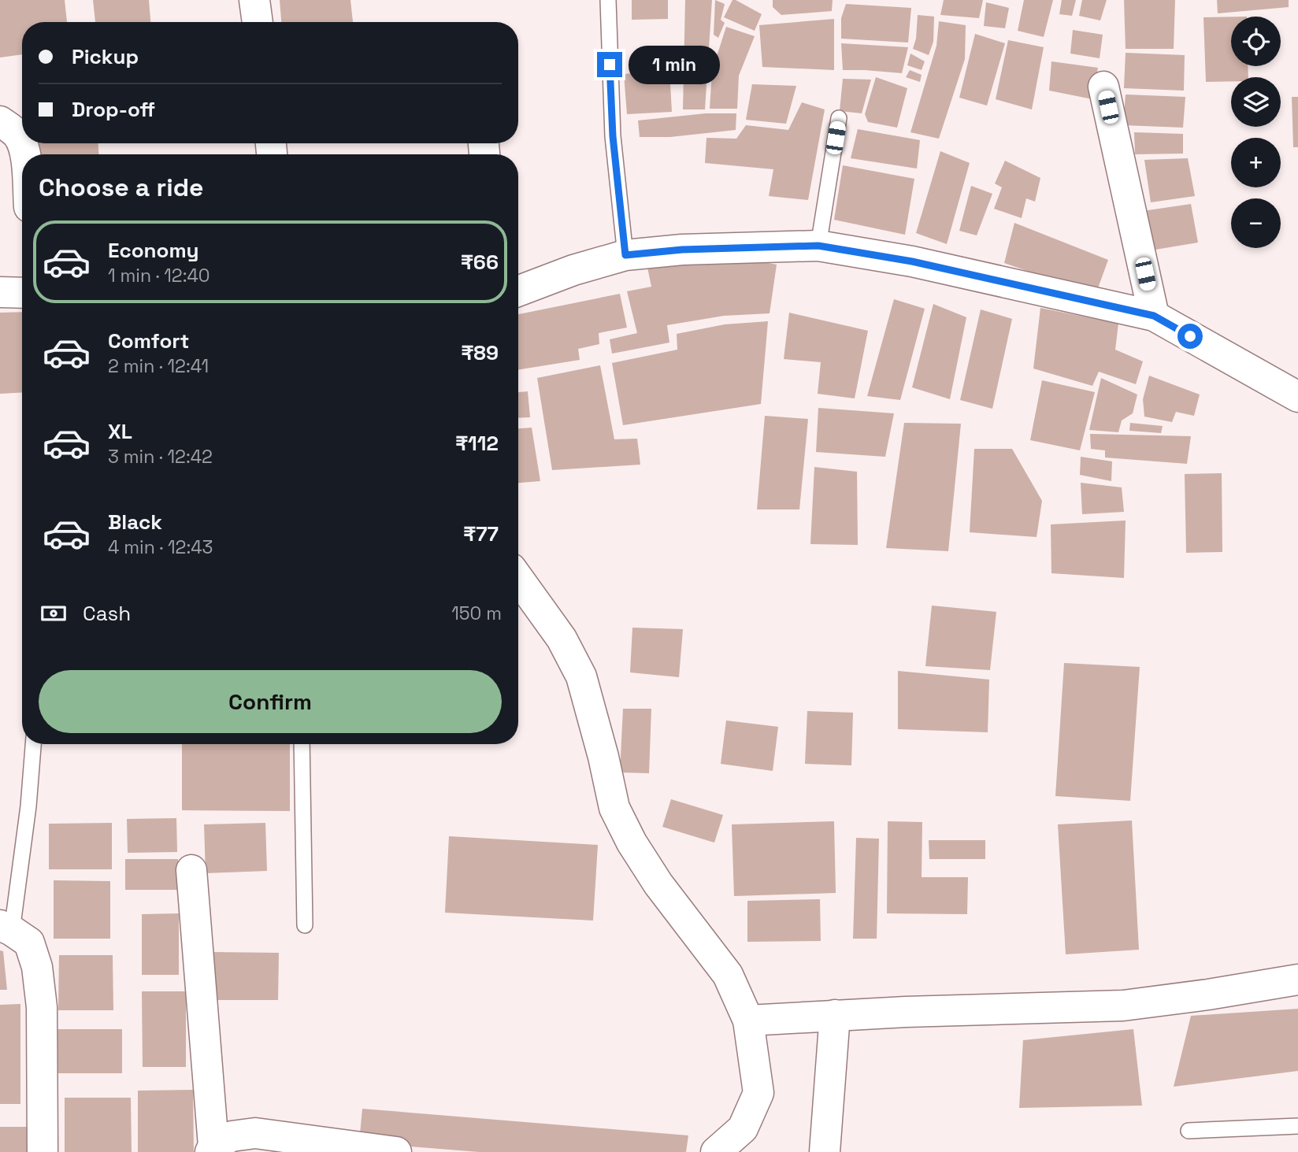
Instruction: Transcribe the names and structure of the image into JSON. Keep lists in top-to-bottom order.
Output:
{
  "page": {
    "map_buttons": ["+", "−"],
    "banner": ["Pickup", "Drop-off"],
    "bubble": "1 min",
    "heading": "Choose a ride",
    "list": [
      {
        "name": "Economy",
        "note": "1 min · 12:40",
        "value": "₹66"
      },
      {
        "name": "Comfort",
        "note": "2 min · 12:41",
        "value": "₹89"
      },
      {
        "name": "XL",
        "note": "3 min · 12:42",
        "value": "₹112"
      },
      {
        "name": "Black",
        "note": "4 min · 12:43",
        "value": "₹77"
      }
    ],
    "pay": ["Cash", "150 m"],
    "buttons": "Confirm"
  }
}
